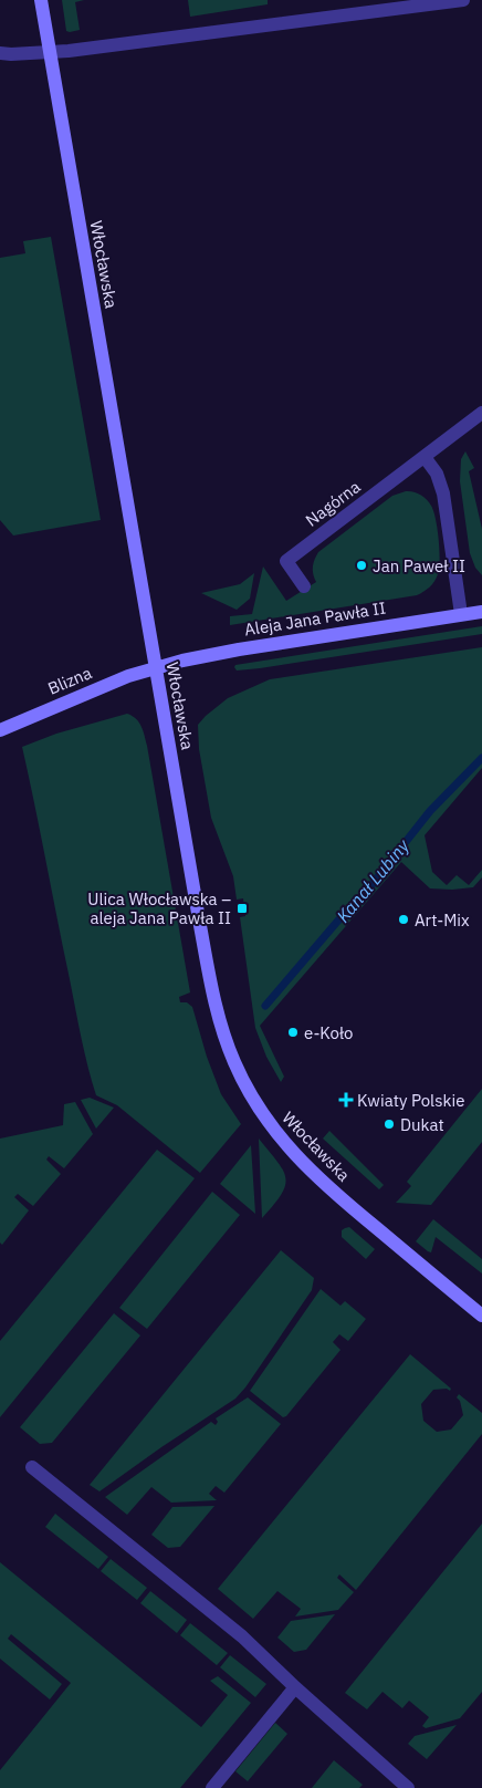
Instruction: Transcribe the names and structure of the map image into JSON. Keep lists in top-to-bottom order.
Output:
{
  "streets": {
    "street": [
      "Włocławska",
      "Nagórna",
      "Aleja Jana Pawła II",
      "Blizna"
    ]
  },
  "crossings": [
    ["Włocławska", "Aleja Jana Pawła II"],
    ["Włocławska", "Blizna"],
    ["Aleja Jana Pawła II", "Blizna"]
  ],
  "water": ["Kanał Lubiny"],
  "places": {
    "other": [
      "Jan Paweł II",
      "Art-Mix",
      "e-Koło",
      "Dukat"
    ],
    "transit": ["Ulica Włocławska – aleja Jana Pawła II"],
    "health": ["Kwiaty Polskie"]
  }
}
